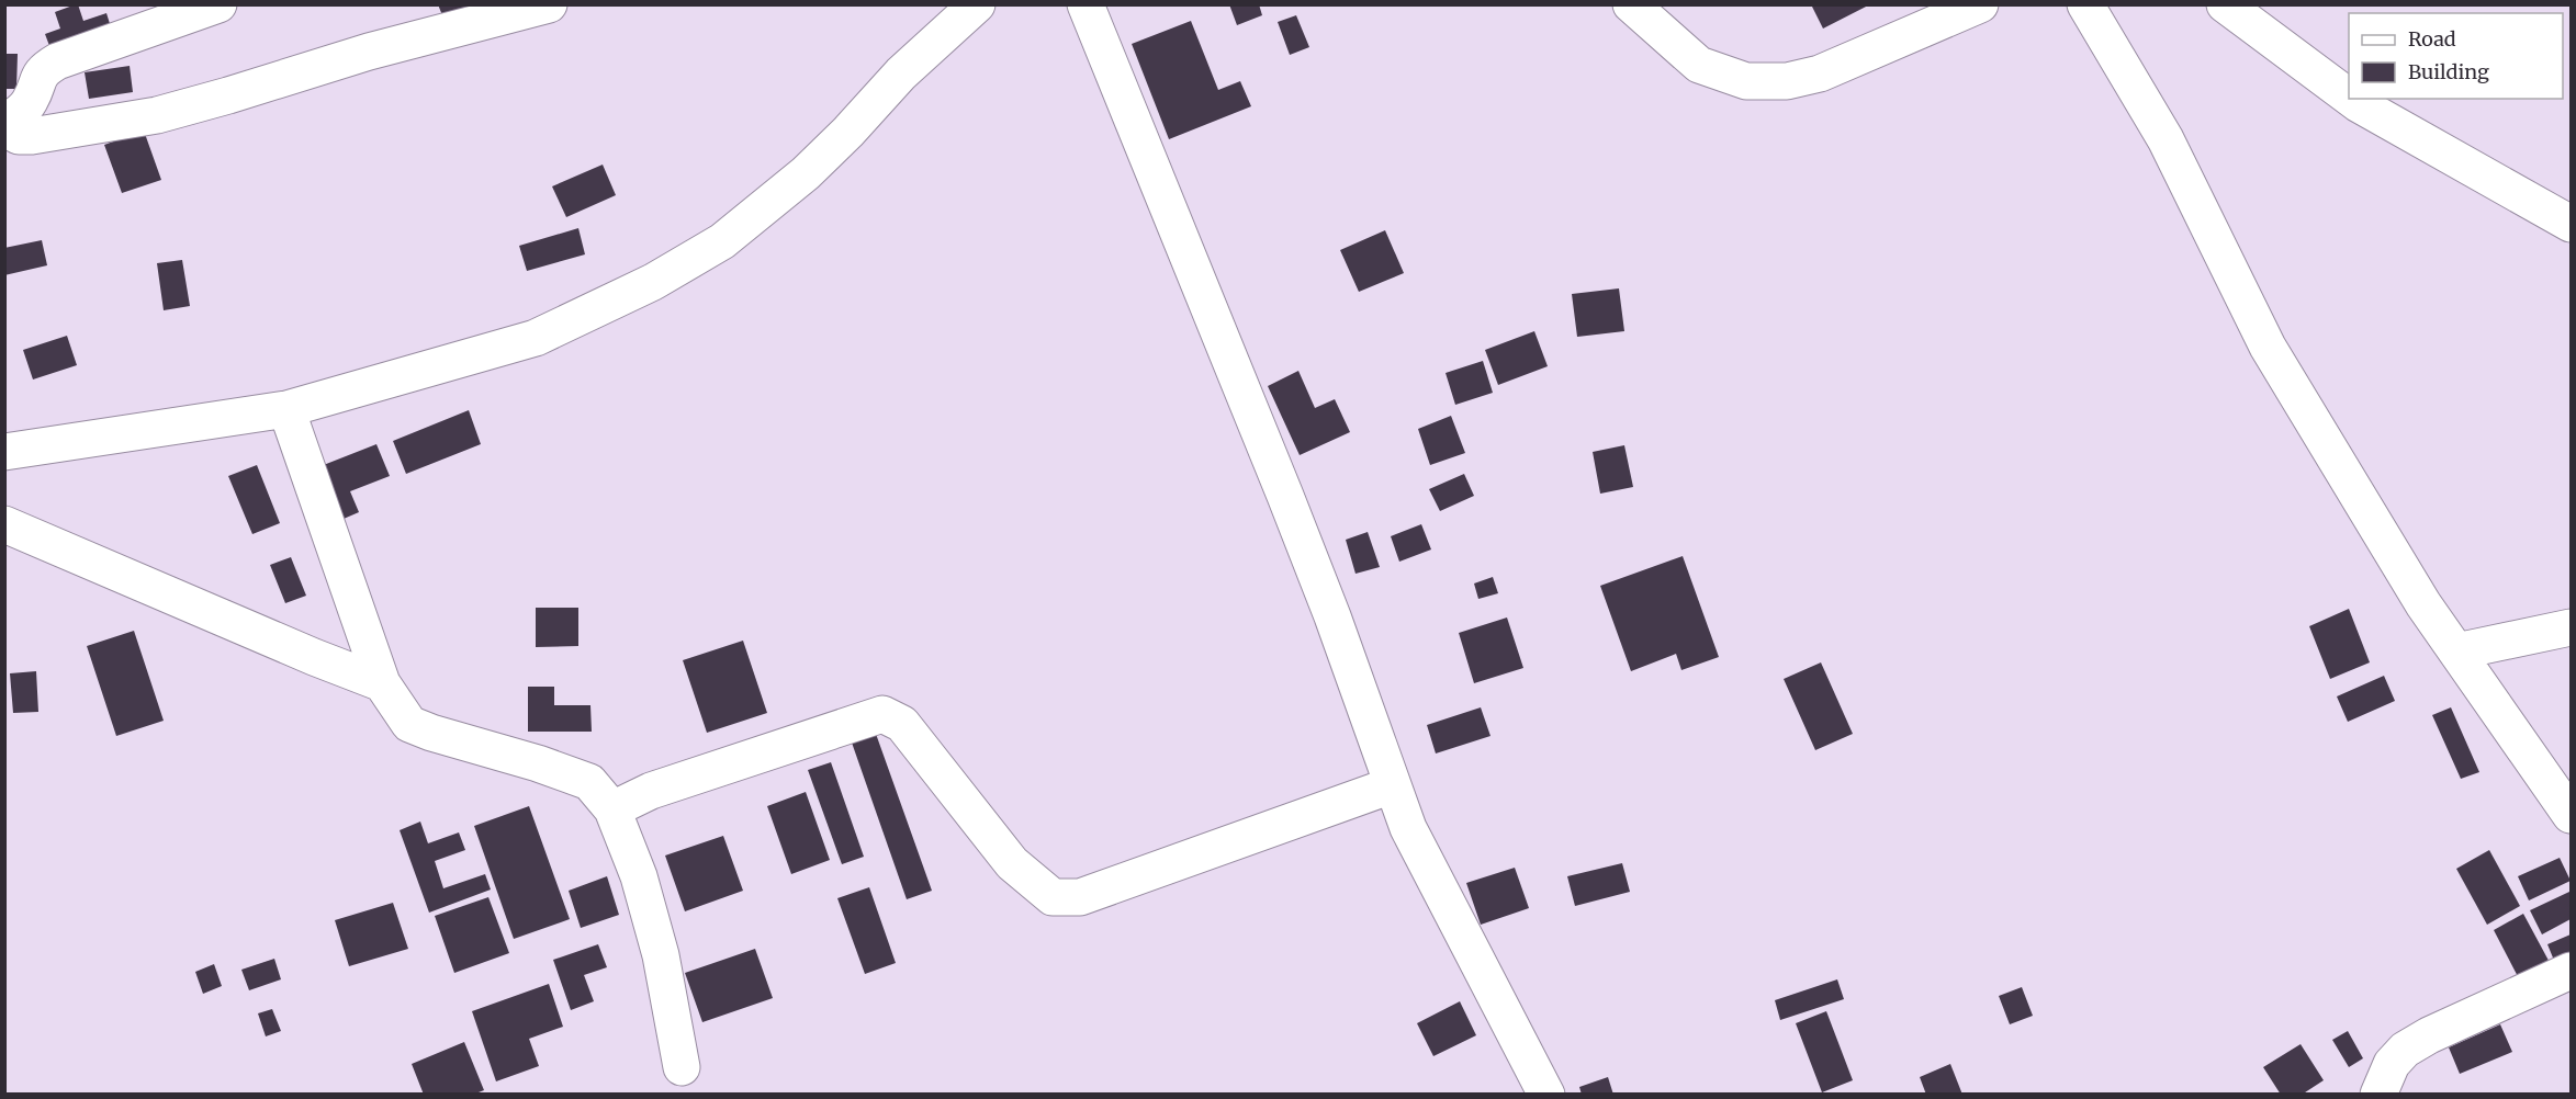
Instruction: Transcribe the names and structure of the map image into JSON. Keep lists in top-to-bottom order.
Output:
{
  "legend": ["Road", "Building"]
}
